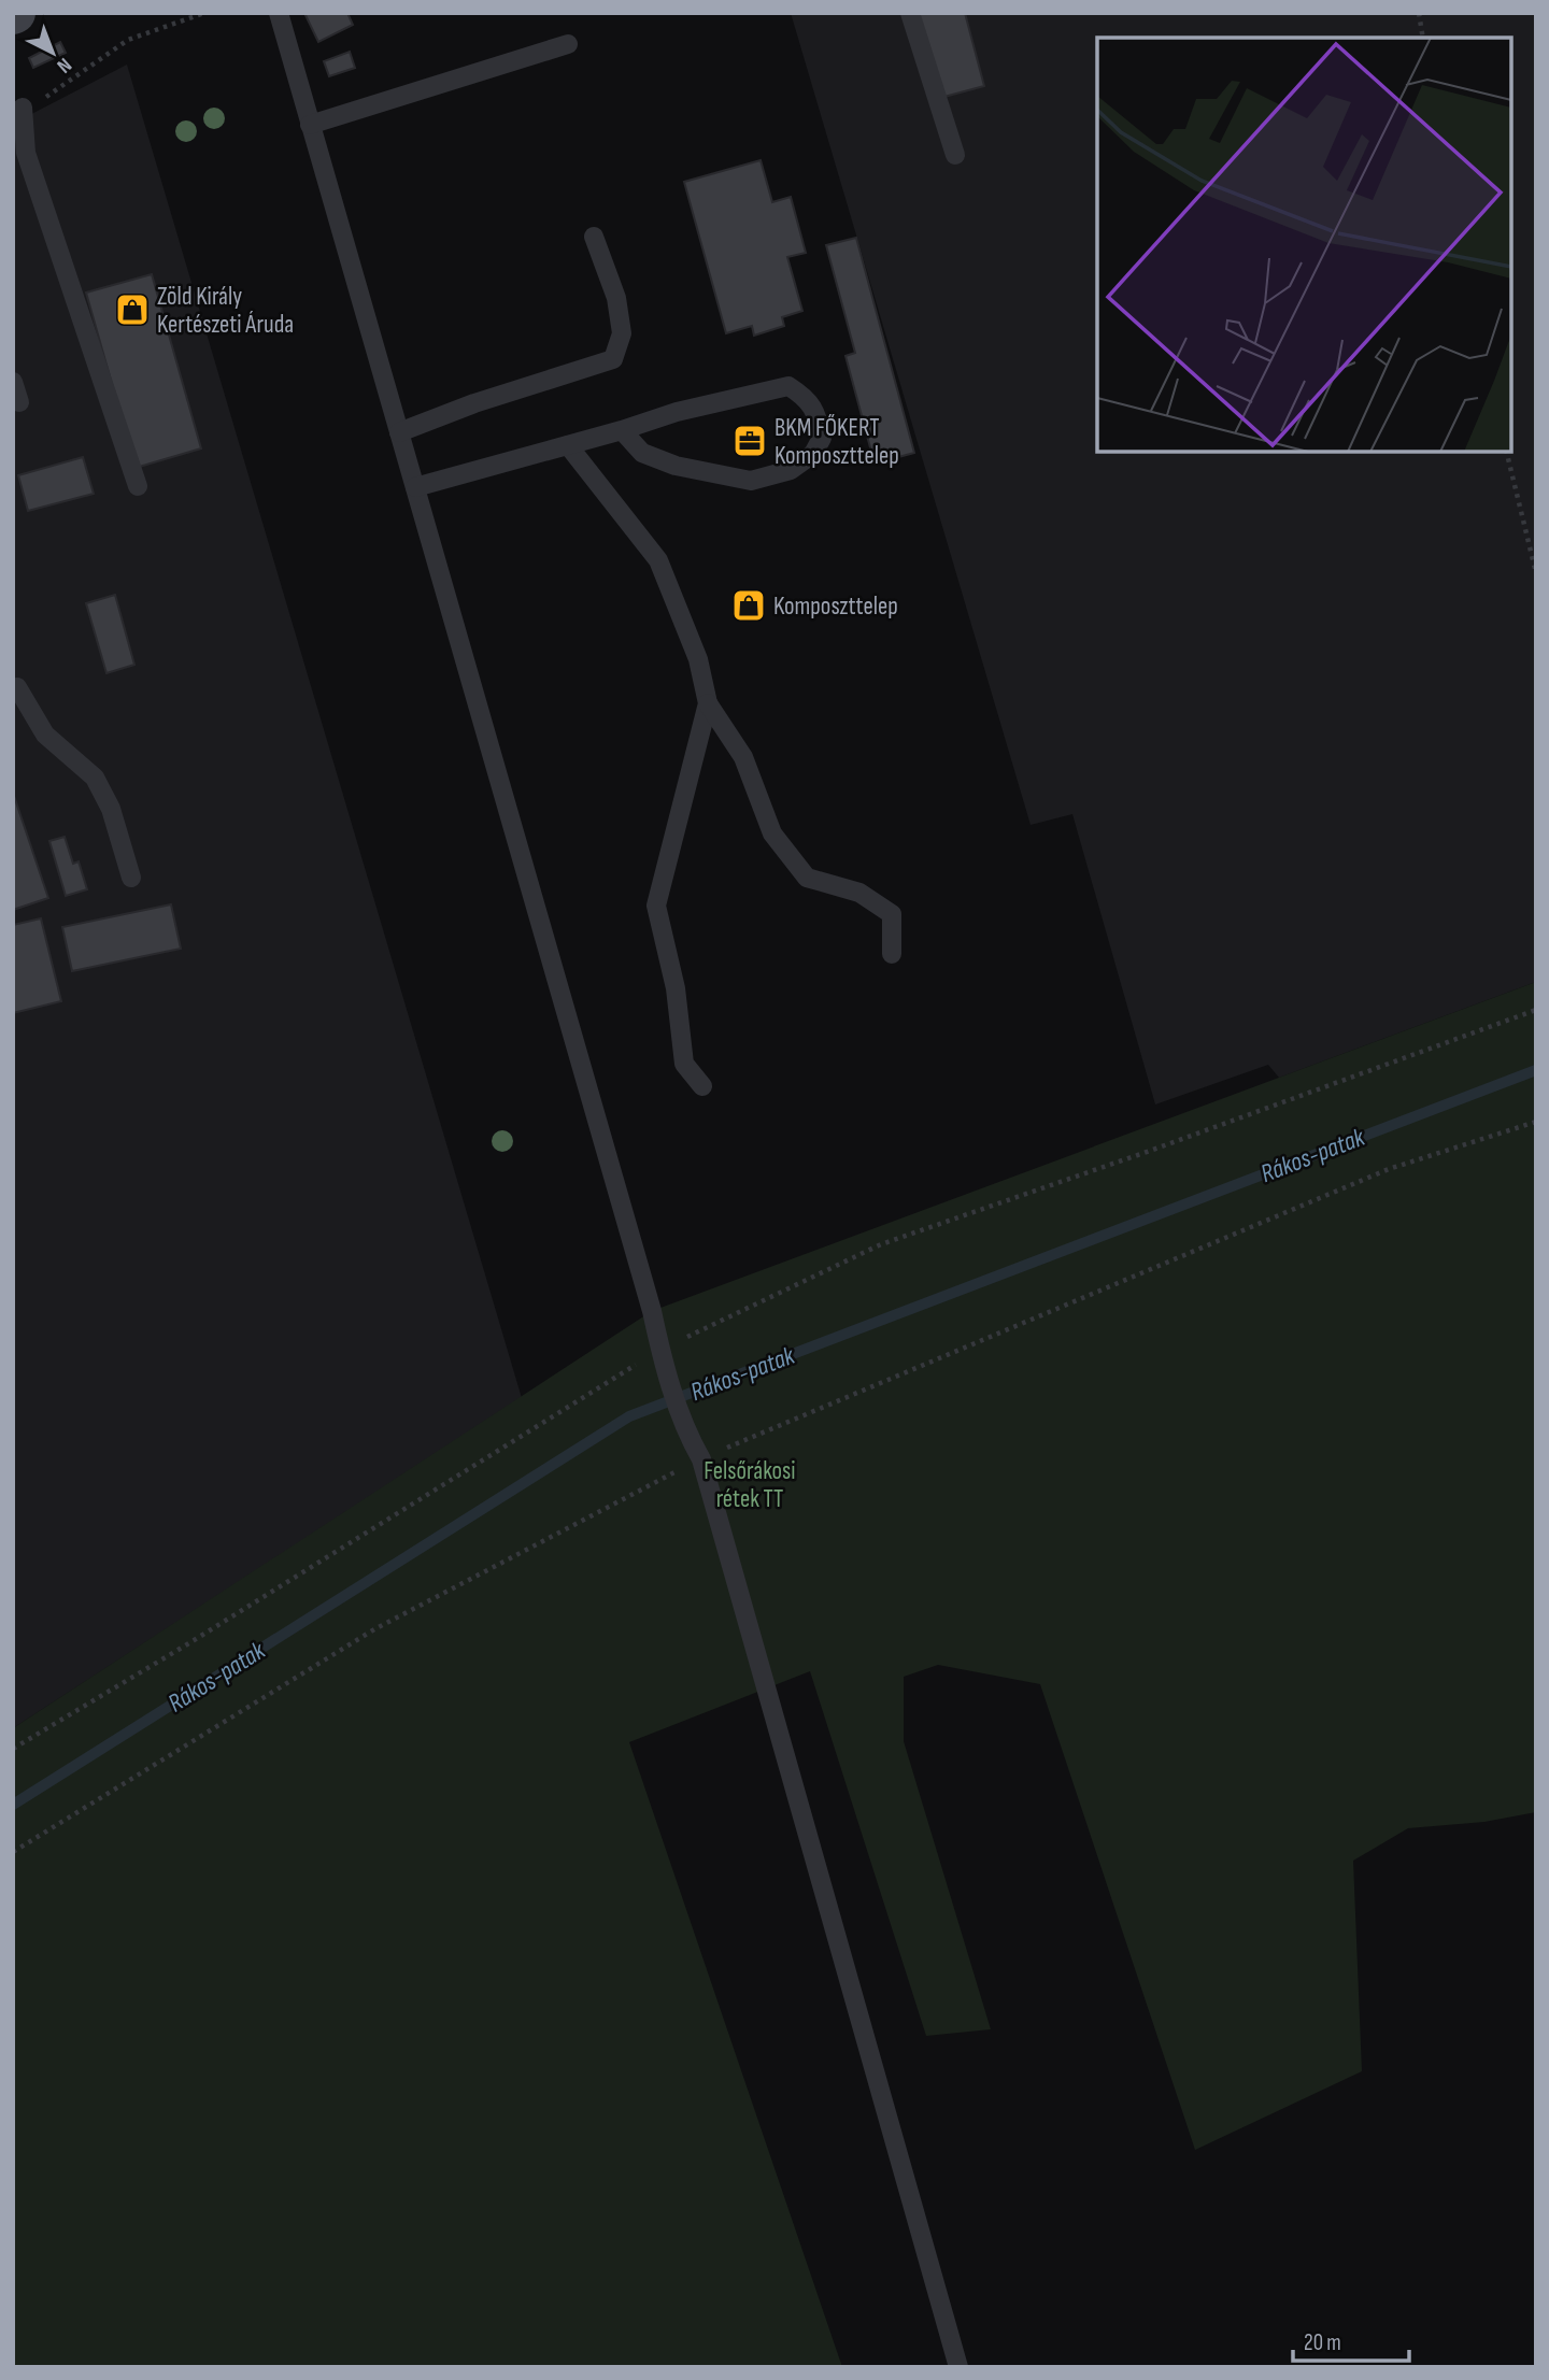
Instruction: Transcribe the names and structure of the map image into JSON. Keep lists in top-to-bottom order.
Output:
{
  "water": ["Rákos-patak"],
  "parks": ["Felsőrákosi rétek TT"],
  "places": {
    "shop": ["Zöld Király Kertészeti Áruda", "Komposzttelep"],
    "office": ["BKM FŐKERT Komposzttelep"]
  },
  "scale_bar": "20 m",
  "north": "bottom right"
}
